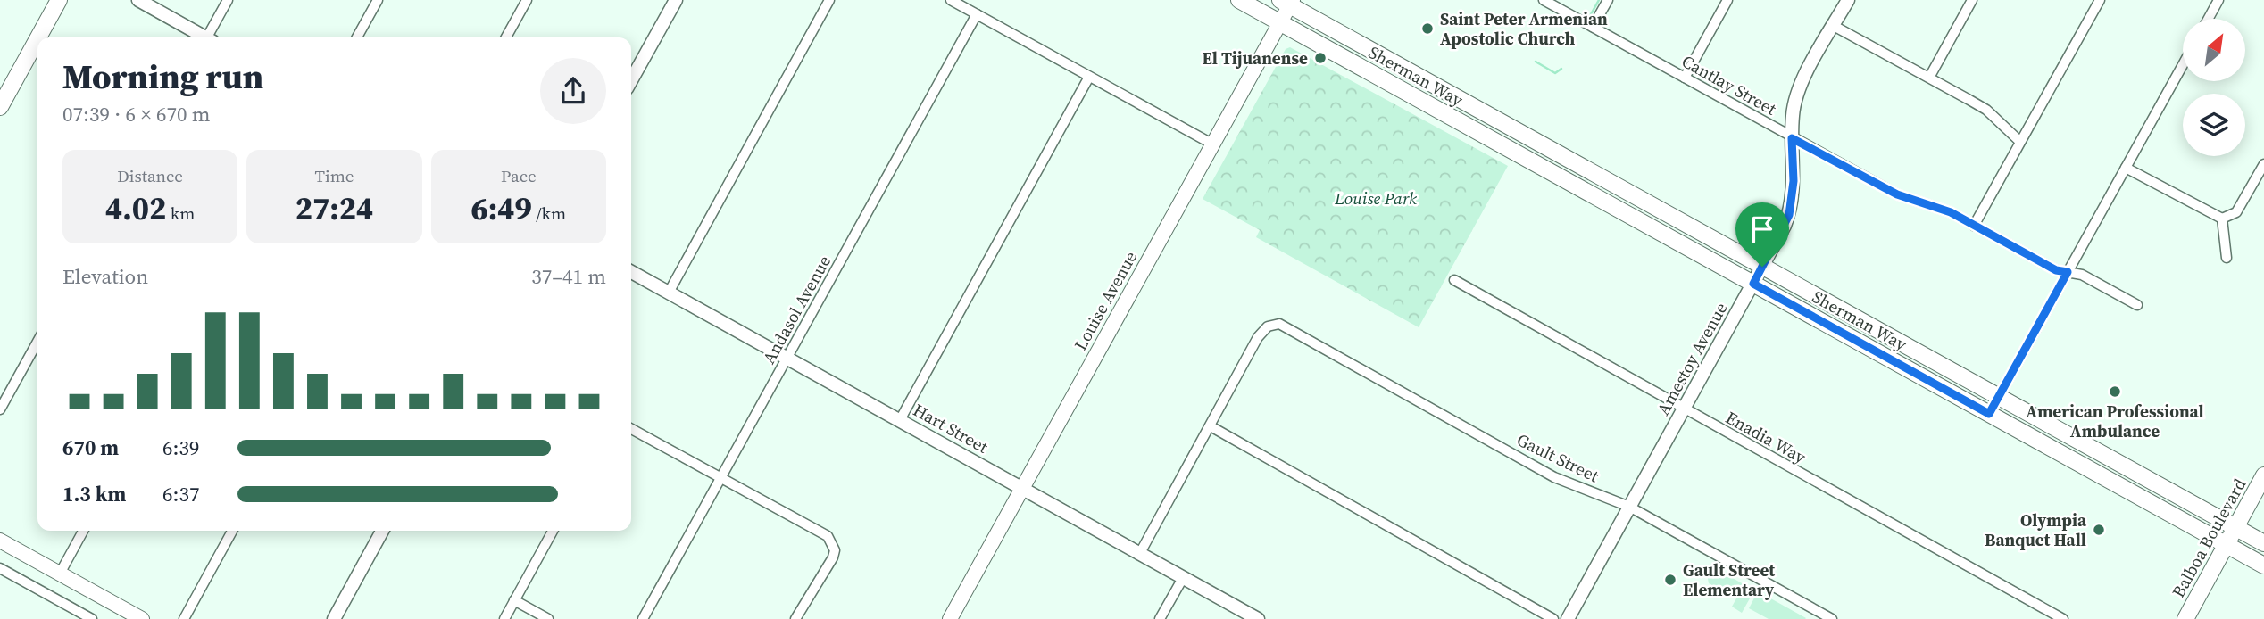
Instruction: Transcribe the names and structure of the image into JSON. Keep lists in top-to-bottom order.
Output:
{
  "streets": {
    "main road": ["Sherman Way", "Louise Avenue", "Balboa Boulevard"],
    "street": [
      "Cantlay Street",
      "Andasol Avenue",
      "Amestoy Avenue",
      "Hart Street",
      "Enadia Way",
      "Gault Street"
    ]
  },
  "crossings": [
    ["Sherman Way", "Louise Avenue"],
    ["Sherman Way", "Amestoy Avenue"],
    ["Sherman Way", "Balboa Boulevard"],
    ["Cantlay Street", "Amestoy Avenue"],
    ["Louise Avenue", "Hart Street"],
    ["Andasol Avenue", "Hart Street"],
    ["Amestoy Avenue", "Enadia Way"],
    ["Amestoy Avenue", "Gault Street"]
  ],
  "parks": ["Louise Park"],
  "places": [
    "Saint Peter Armenian Apostolic Church",
    "El Tijuanense",
    "American Professional Ambulance",
    "Olympia Banquet Hall",
    "Gault Street Elementary"
  ],
  "north": "top right",
  "page": {
    "heading": ["Morning run", "07:39 · 6 × 670 m"],
    "stats": [
      ["Distance", "4.02 km"],
      ["Time", "27:24"],
      ["Pace", "6:49 /km"]
    ],
    "chart": ["Elevation", "37–41 m"],
    "list": [
      {
        "name": "670 m",
        "note": "6:39"
      },
      {
        "name": "1.3 km",
        "note": "6:37"
      }
    ]
  }
}
